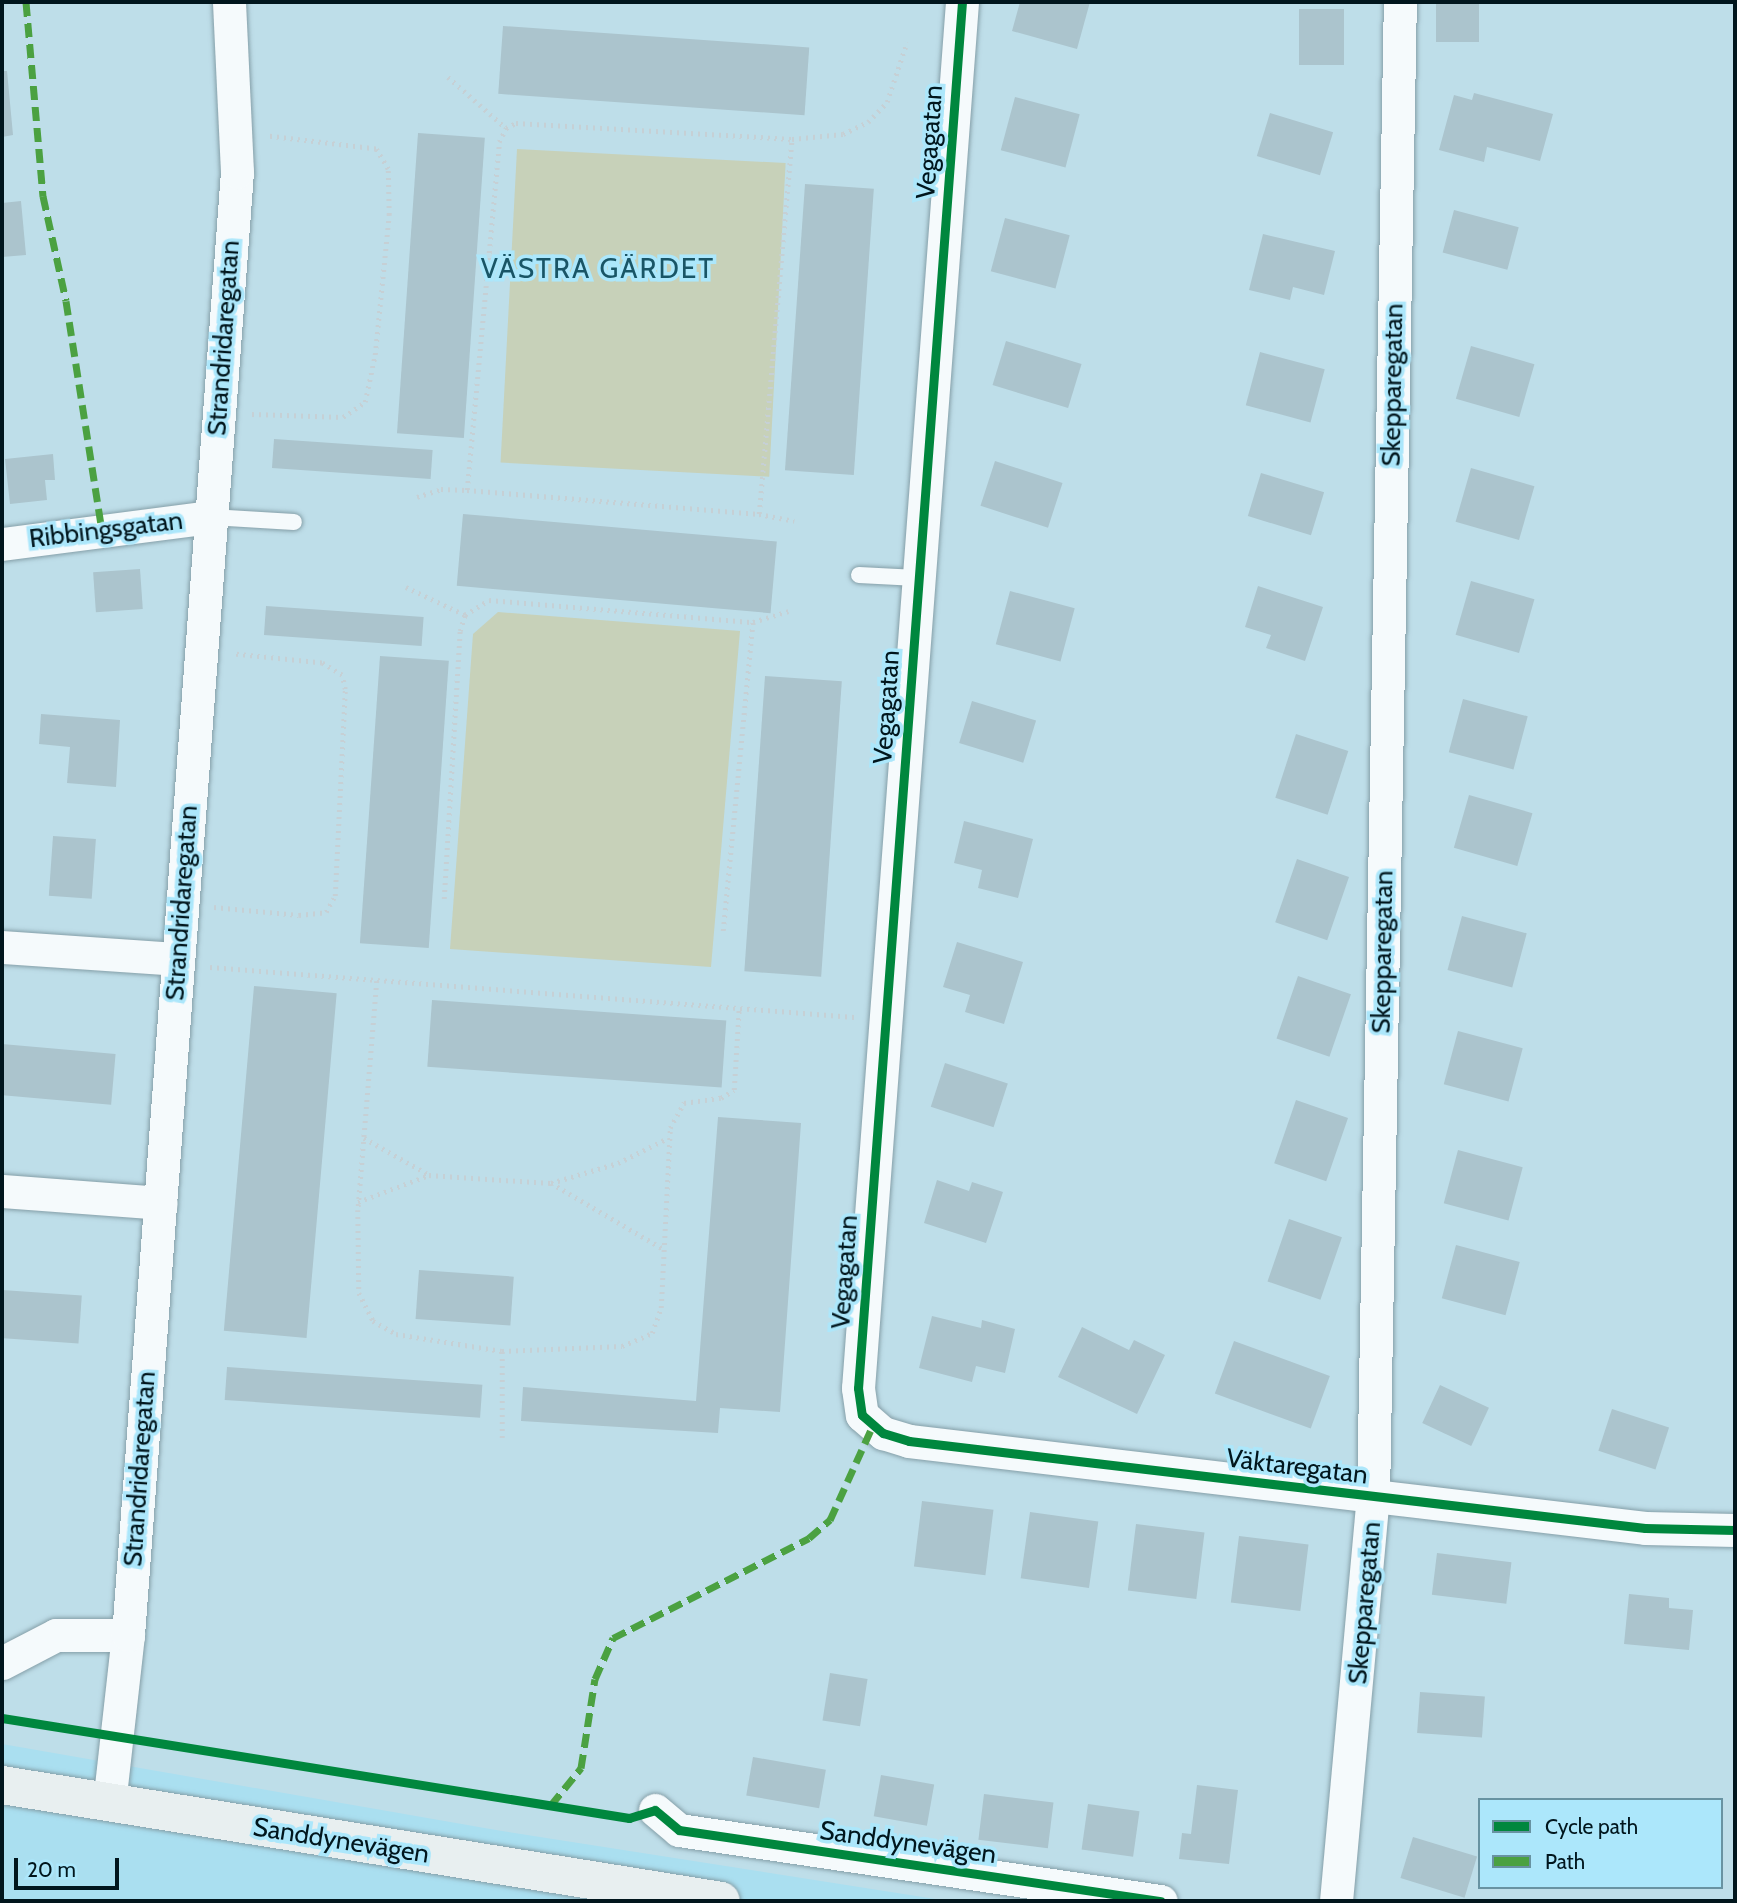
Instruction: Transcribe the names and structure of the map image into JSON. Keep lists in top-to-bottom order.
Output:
{
  "streets": {
    "street": [
      "Vegagatan",
      "Strandridaregatan",
      "Skepparegatan",
      "Ribbingsgatan",
      "Väktaregatan",
      "Sanddynevägen"
    ]
  },
  "crossings": [
    ["Vegagatan", "Väktaregatan"],
    ["Strandridaregatan", "Ribbingsgatan"],
    ["Strandridaregatan", "Sanddynevägen"],
    ["Skepparegatan", "Väktaregatan"]
  ],
  "districts": ["VÄSTRA GÄRDET"],
  "legend": ["Cycle path", "Path"],
  "scale_bar": "20 m"
}
